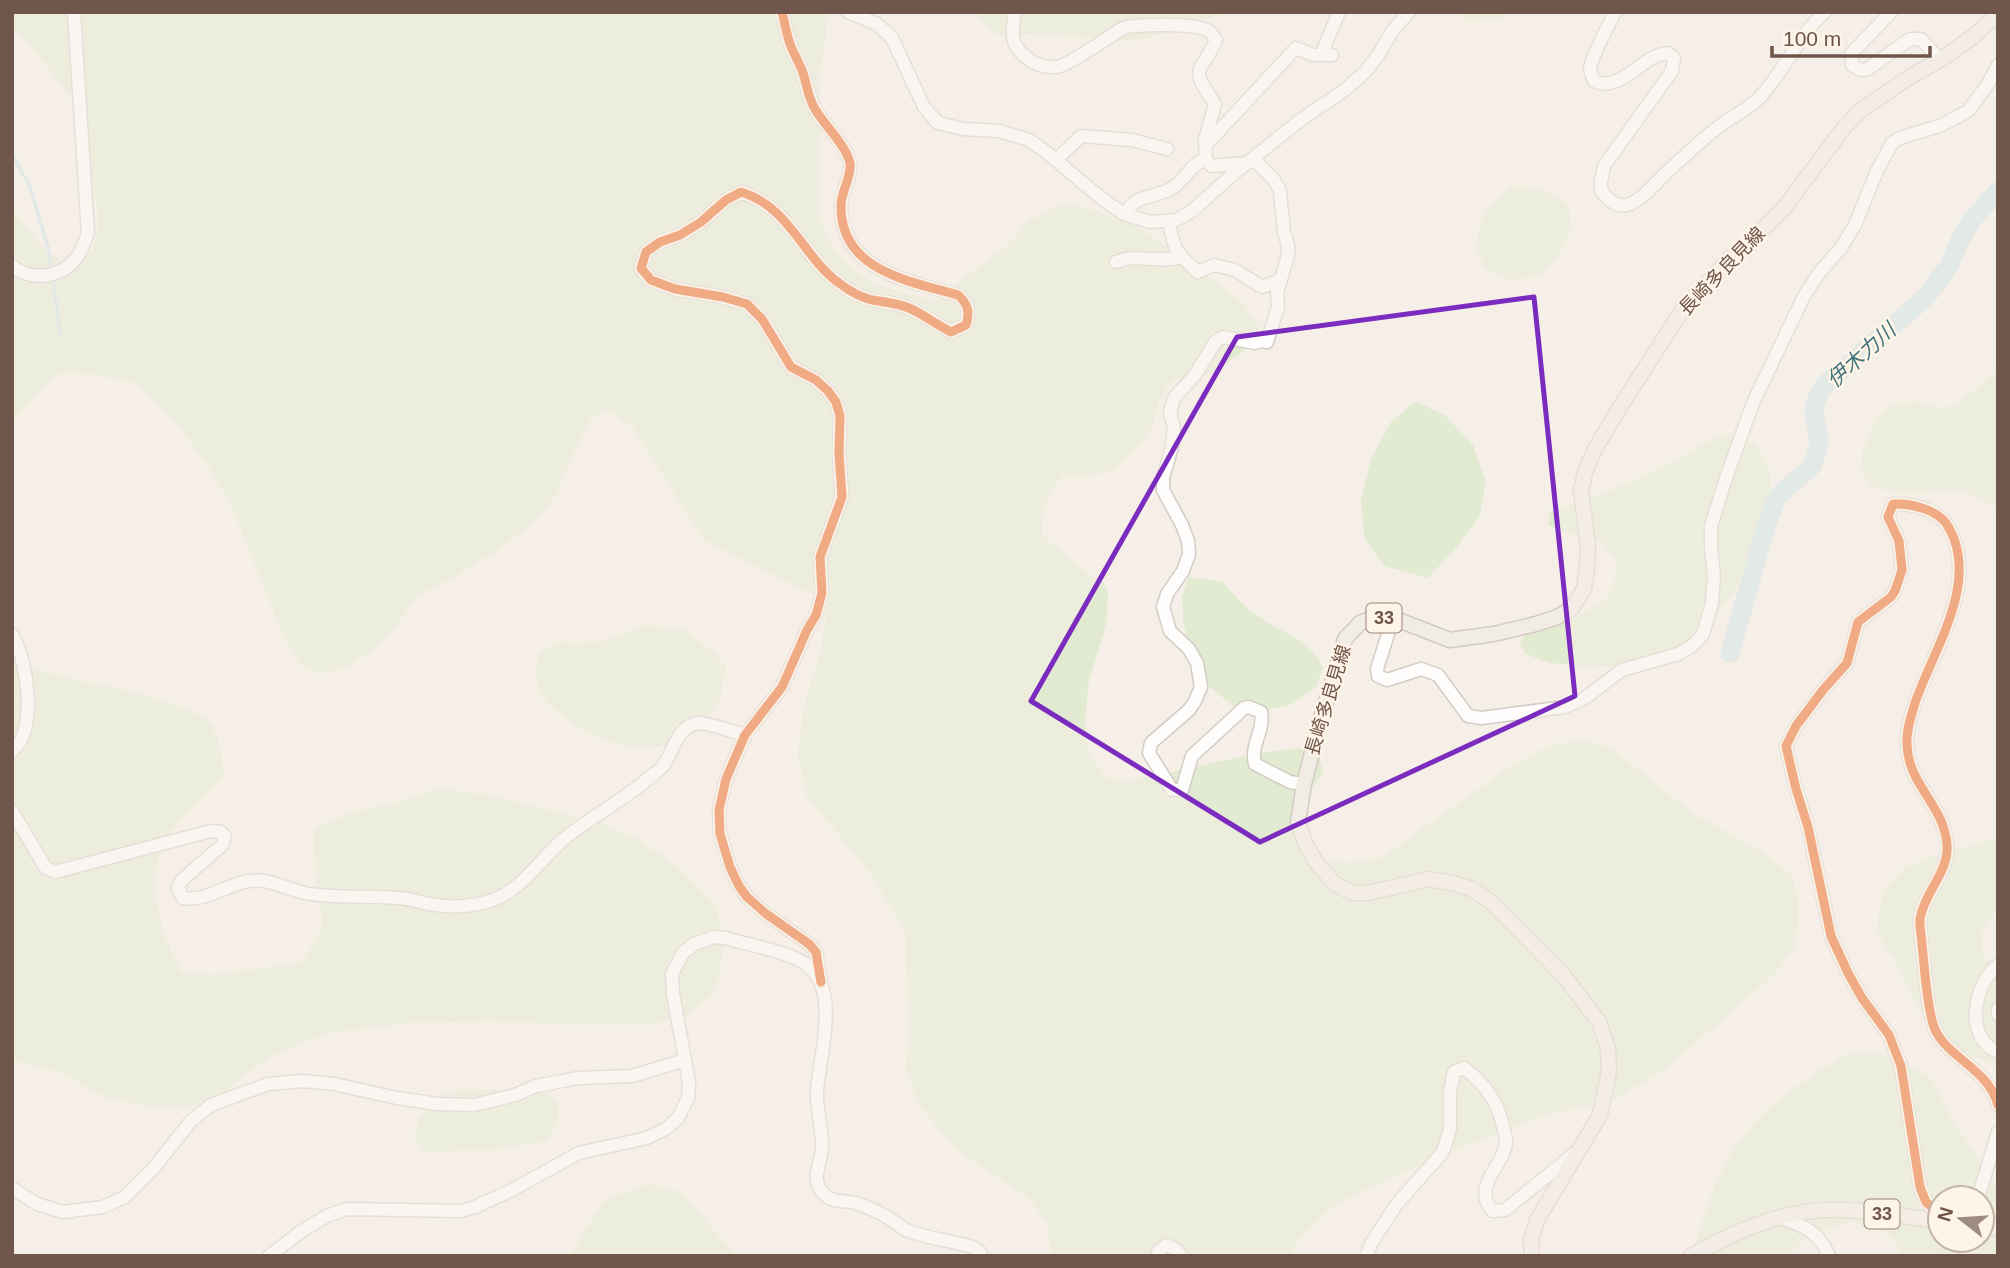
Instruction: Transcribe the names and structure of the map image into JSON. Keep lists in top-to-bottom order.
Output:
{
  "streets": {
    "main road": ["長崎多良見線", "33"]
  },
  "water": ["伊木力川"],
  "scale_bar": "100 m",
  "north": "left"
}
